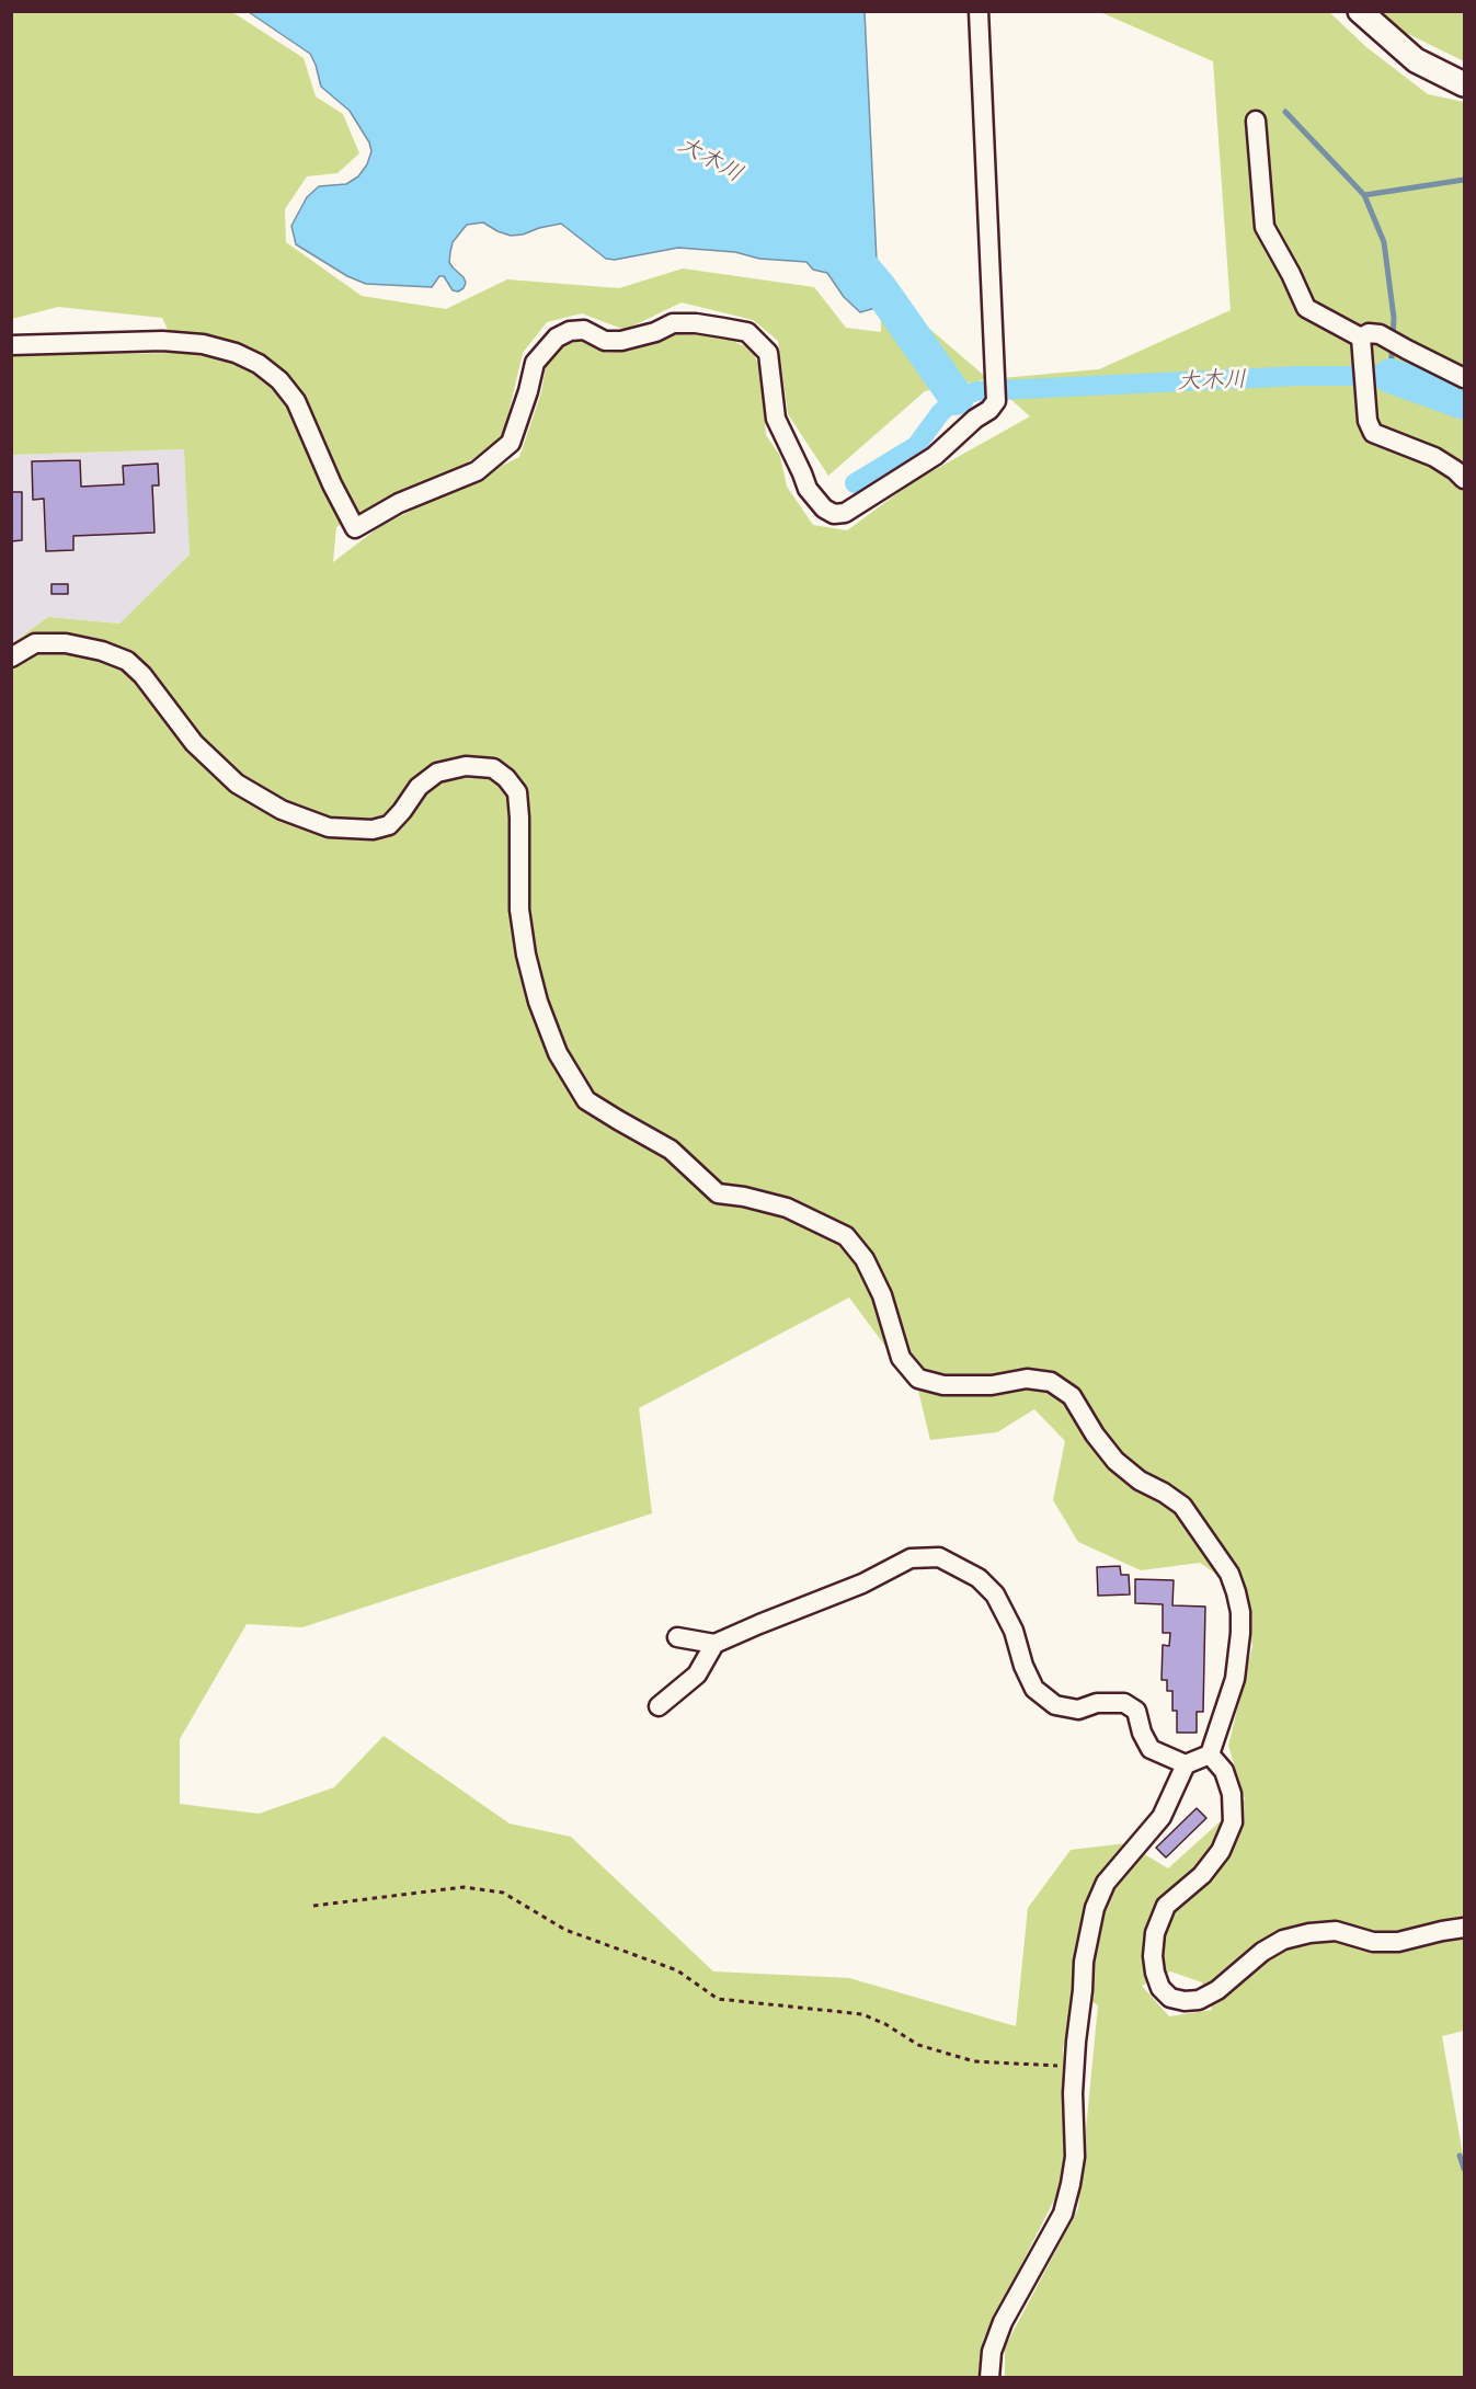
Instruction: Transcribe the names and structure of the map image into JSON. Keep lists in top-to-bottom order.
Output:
{
  "water": ["大木川"]
}
